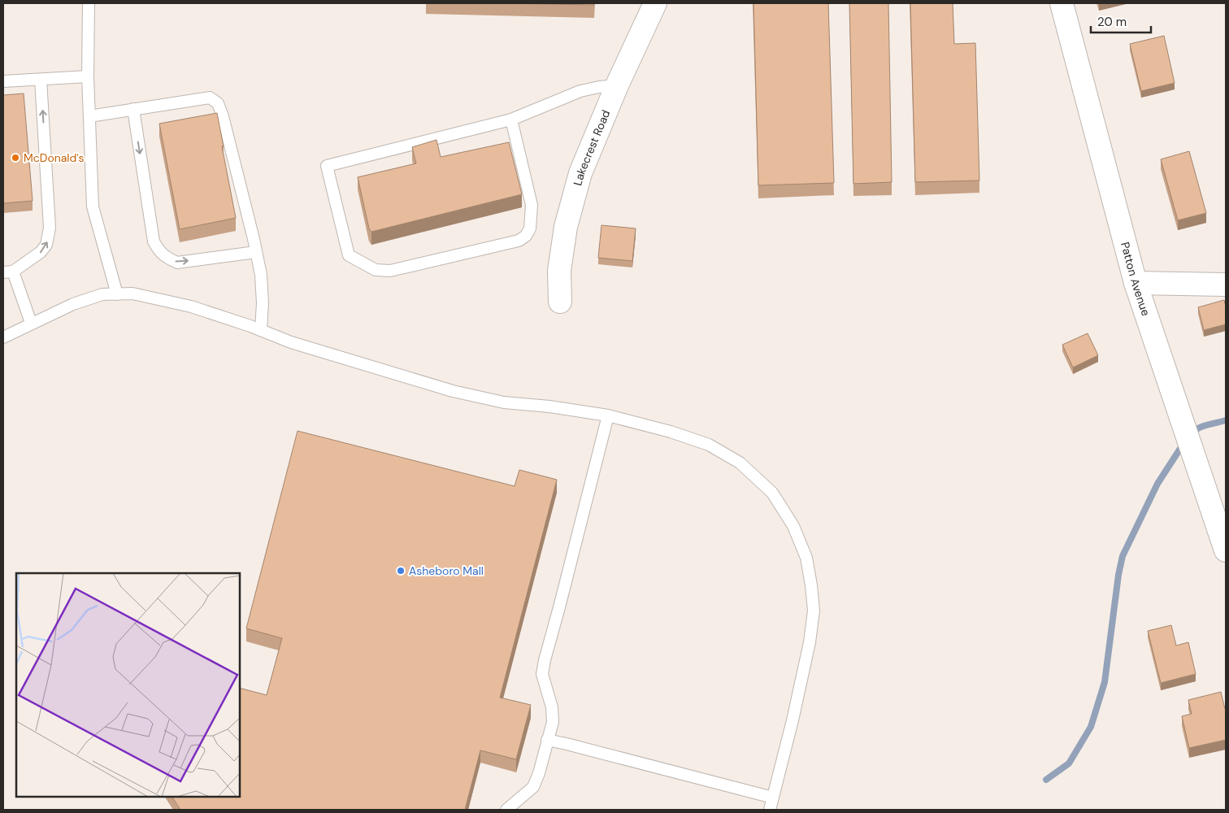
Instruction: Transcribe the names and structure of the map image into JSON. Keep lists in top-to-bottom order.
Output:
{
  "streets": {
    "street": ["Lakecrest Road", "Patton Avenue"]
  },
  "places": ["McDonald's", "Asheboro Mall"],
  "scale_bar": "20 m"
}
